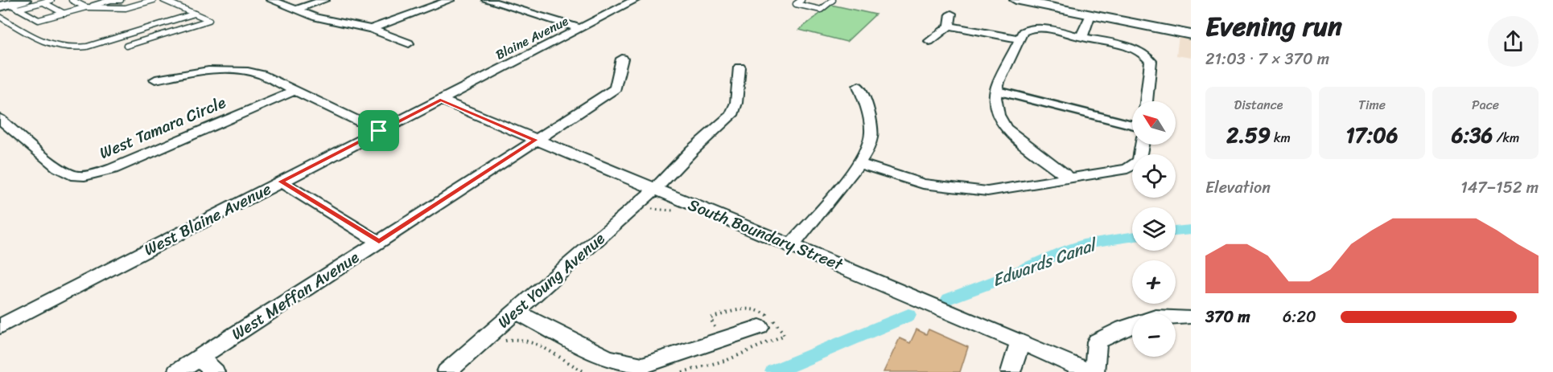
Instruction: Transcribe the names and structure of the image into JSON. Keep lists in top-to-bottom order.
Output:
{
  "streets": {
    "street": [
      "Blaine Avenue",
      "West Tamara Circle",
      "West Blaine Avenue",
      "South Boundary Street",
      "West Young Avenue",
      "West Meffan Avenue"
    ]
  },
  "crossings": [
    ["Blaine Avenue", "West Blaine Avenue"],
    ["Blaine Avenue", "South Boundary Street"],
    ["West Blaine Avenue", "South Boundary Street"],
    ["South Boundary Street", "West Young Avenue"],
    ["South Boundary Street", "West Meffan Avenue"]
  ],
  "water": ["Edwards Canal"],
  "north": "top left",
  "page": {
    "heading": ["Evening run", "21:03 · 7 × 370 m"],
    "stats": [
      ["Distance", "2.59 km"],
      ["Time", "17:06"],
      ["Pace", "6:36 /km"]
    ],
    "map_buttons": ["+", "−"],
    "chart": ["Elevation", "147–152 m"],
    "list": [
      {
        "name": "370 m",
        "note": "6:20"
      }
    ]
  }
}
